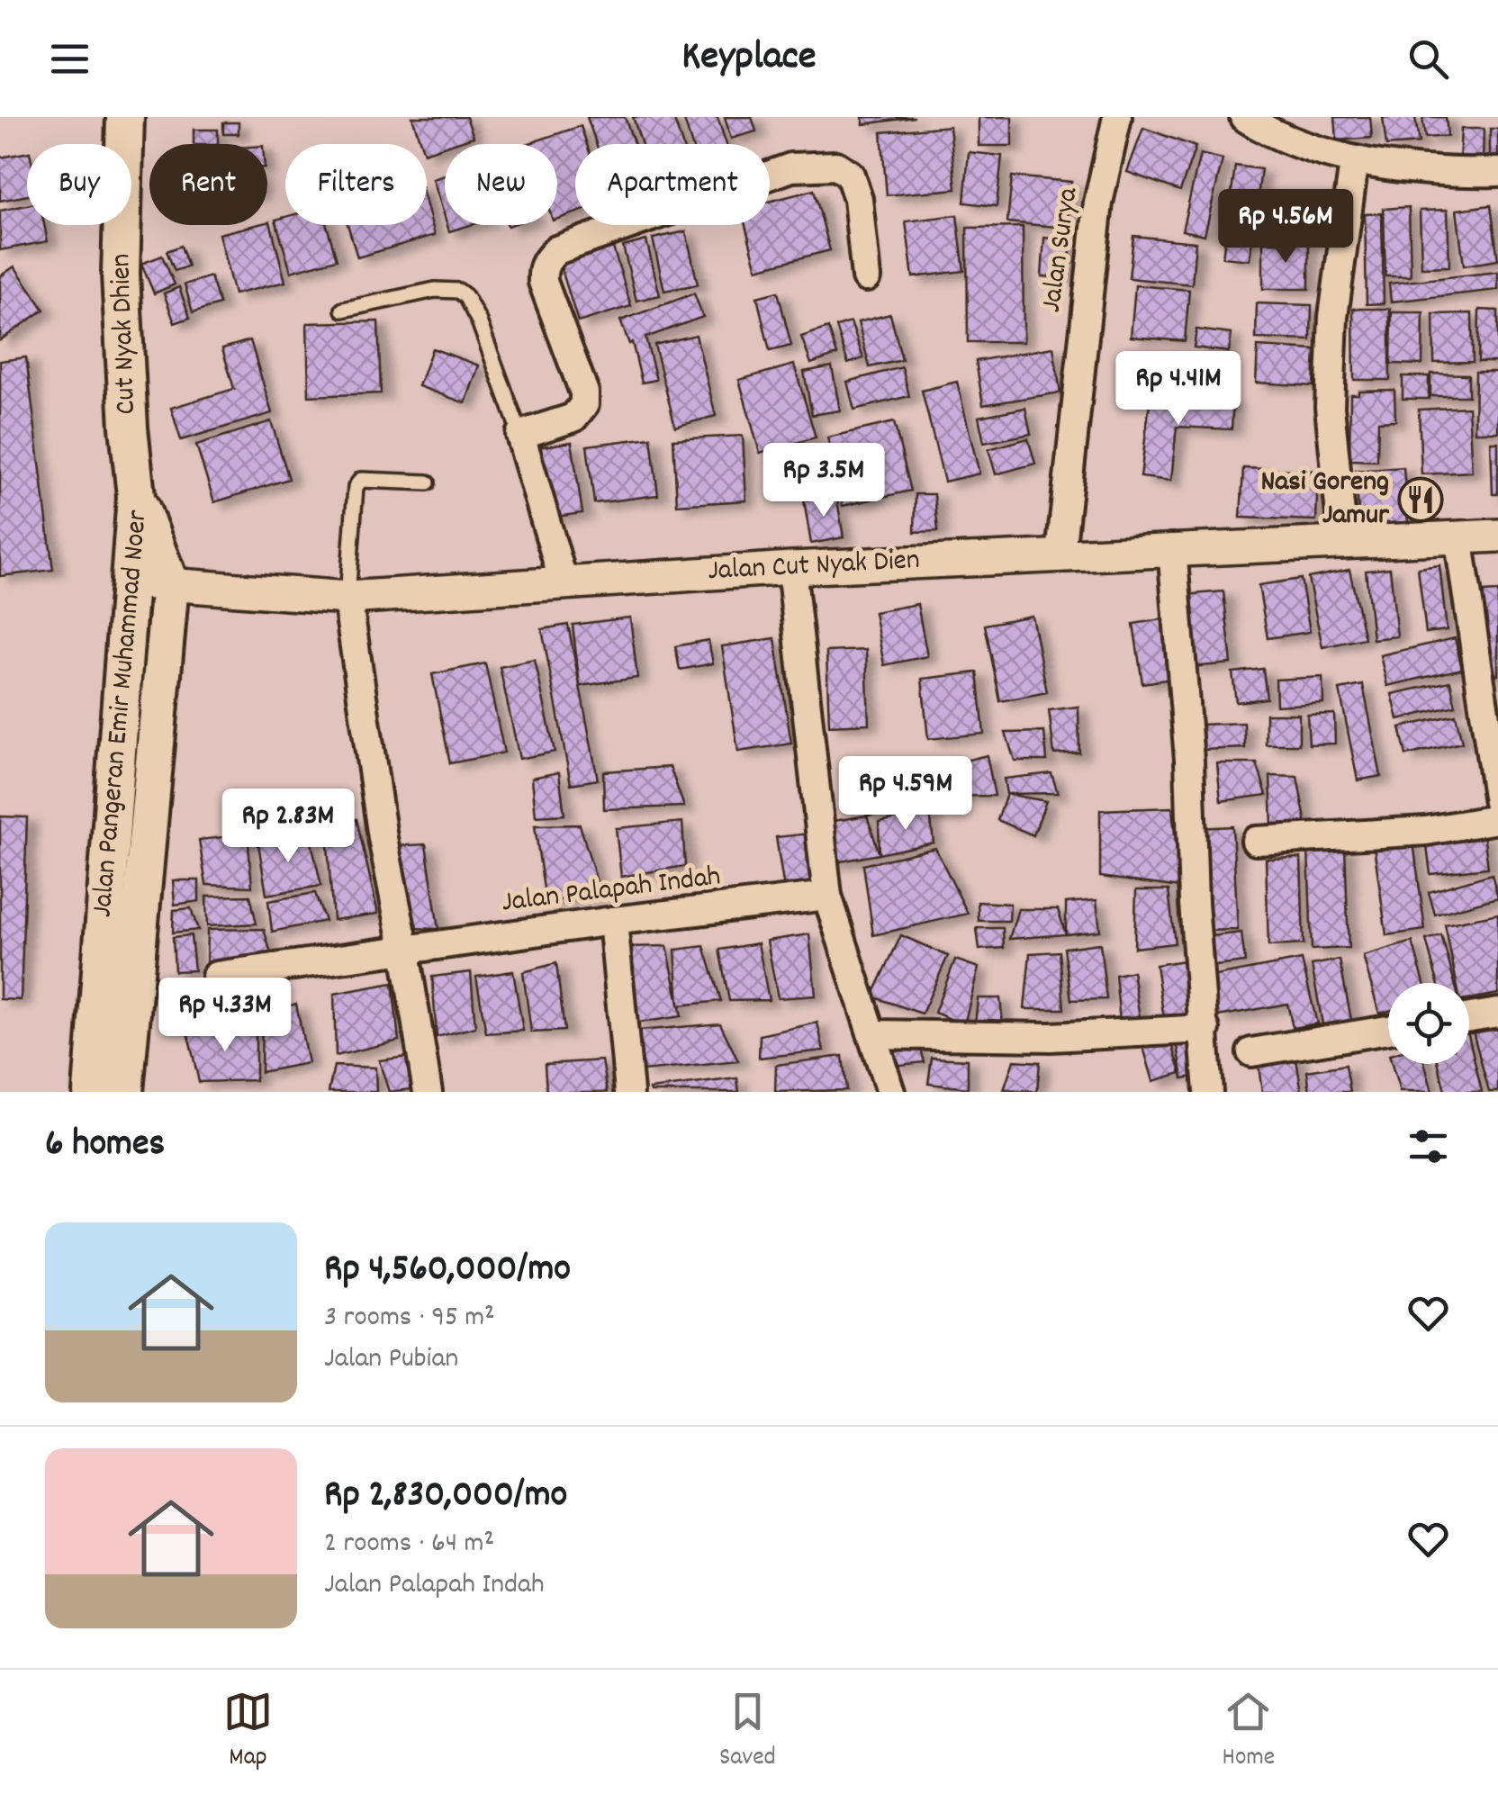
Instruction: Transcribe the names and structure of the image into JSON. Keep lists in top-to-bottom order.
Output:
{
  "streets": {
    "main road": ["Cut Nyak Dhien", "Jalan Pangeran Emir Muhammad Noer"],
    "street": ["Jalan Surya", "Jalan Cut Nyak Dien", "Jalan Palapah Indah"]
  },
  "crossings": [
    ["Jalan Surya", "Jalan Cut Nyak Dien"],
    ["Cut Nyak Dhien", "Jalan Pangeran Emir Muhammad Noer"],
    ["Jalan Cut Nyak Dien", "Jalan Pangeran Emir Muhammad Noer"]
  ],
  "places": {
    "restaurant": ["Nasi Goreng Jamur"]
  },
  "page": {
    "header": "Keyplace",
    "chip": [
      "Buy",
      "Rent",
      "Filters",
      "New",
      "Apartment"
    ],
    "price": [
      "Rp 4.56M",
      "Rp 4.41M",
      "Rp 3.5M",
      "Rp 4.59M",
      "Rp 2.83M",
      "Rp 4.33M"
    ],
    "heading": "6 homes",
    "list": [
      {
        "name": "Rp 4,560,000/mo",
        "note": "3 rooms · 95 m² · Jalan Pubian"
      },
      {
        "name": "Rp 2,830,000/mo",
        "note": "2 rooms · 64 m² · Jalan Palapah Indah"
      }
    ],
    "tabs": ["Map", "Saved", "Home"]
  }
}
